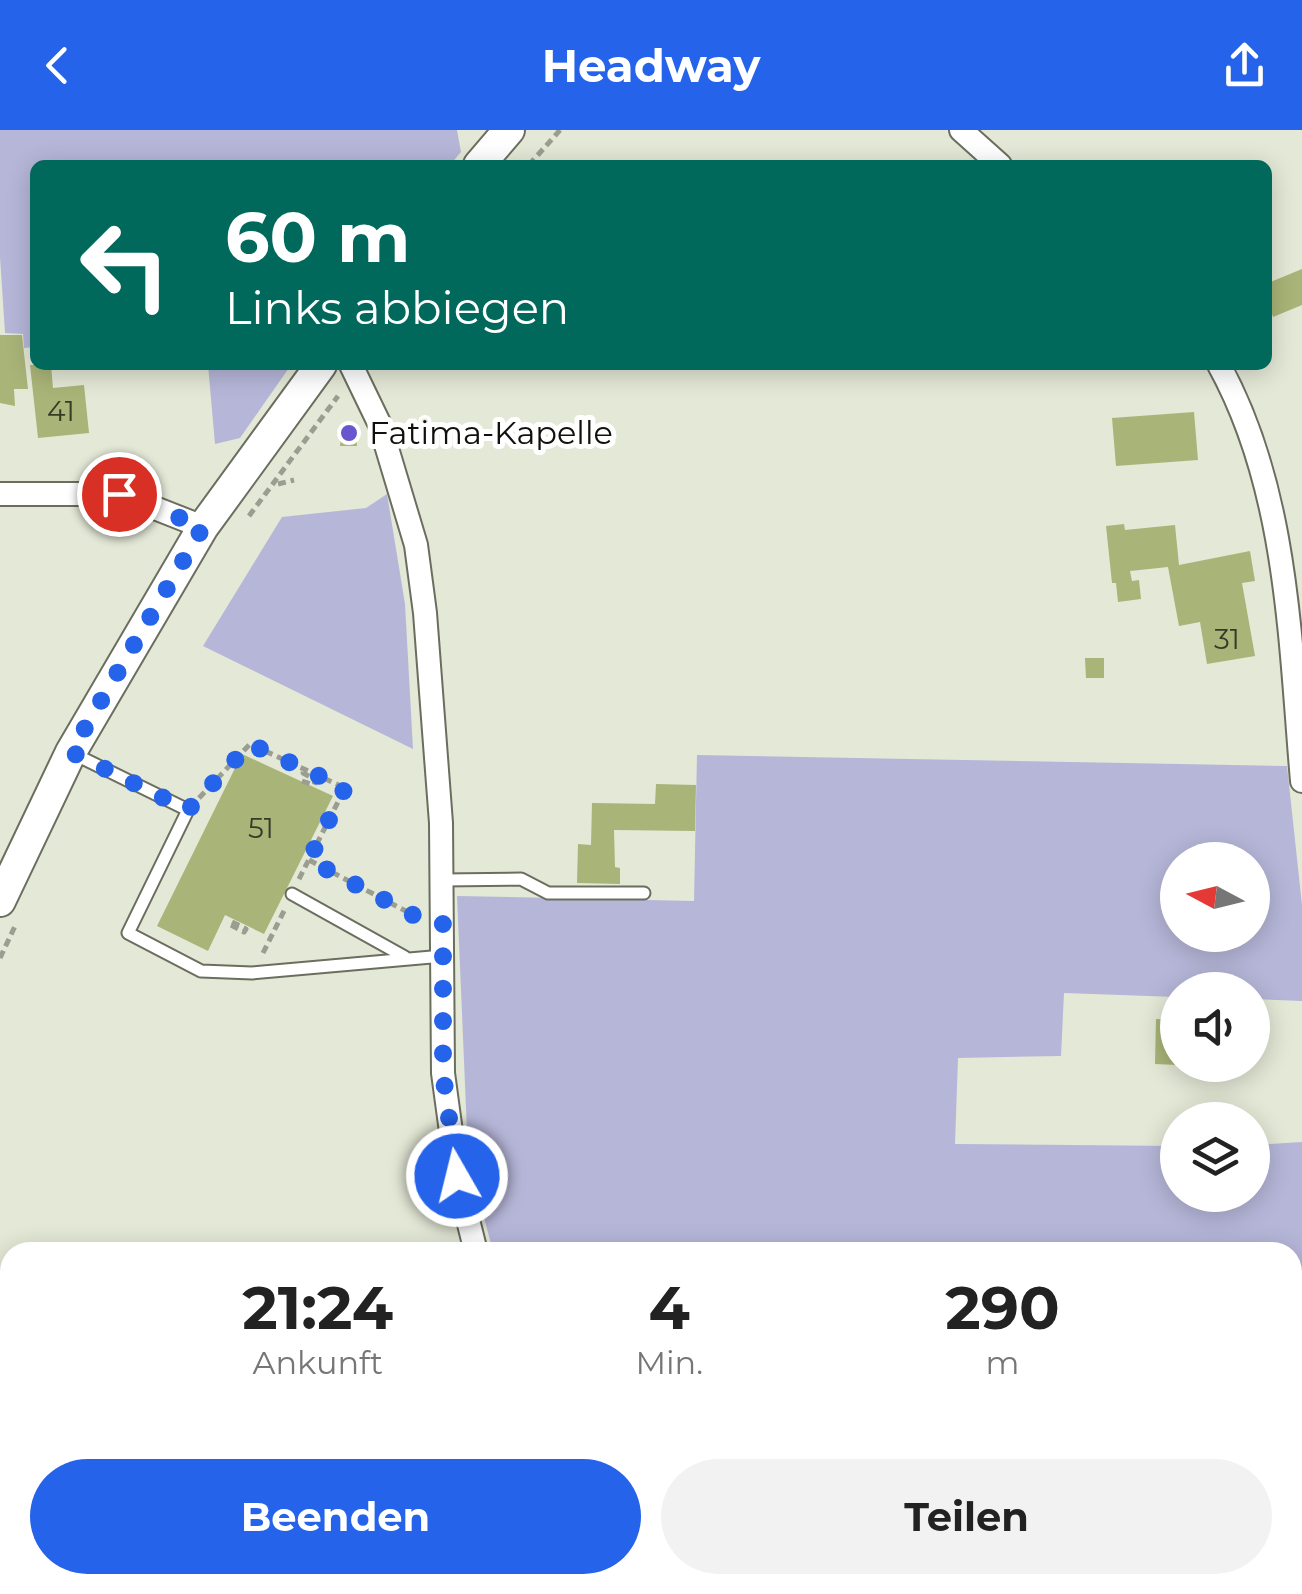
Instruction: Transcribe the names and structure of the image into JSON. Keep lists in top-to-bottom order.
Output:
{
  "places": ["Fatima-Kapelle"],
  "house_numbers": ["41", "31", "51"],
  "north": "left",
  "page": {
    "header": "Headway",
    "turn": ["60 m", "Links abbiegen"],
    "eta": [
      "21:24",
      "Ankunft",
      "4",
      "Min.",
      "290",
      "m"
    ],
    "buttons": ["Beenden", "Teilen"]
  }
}
